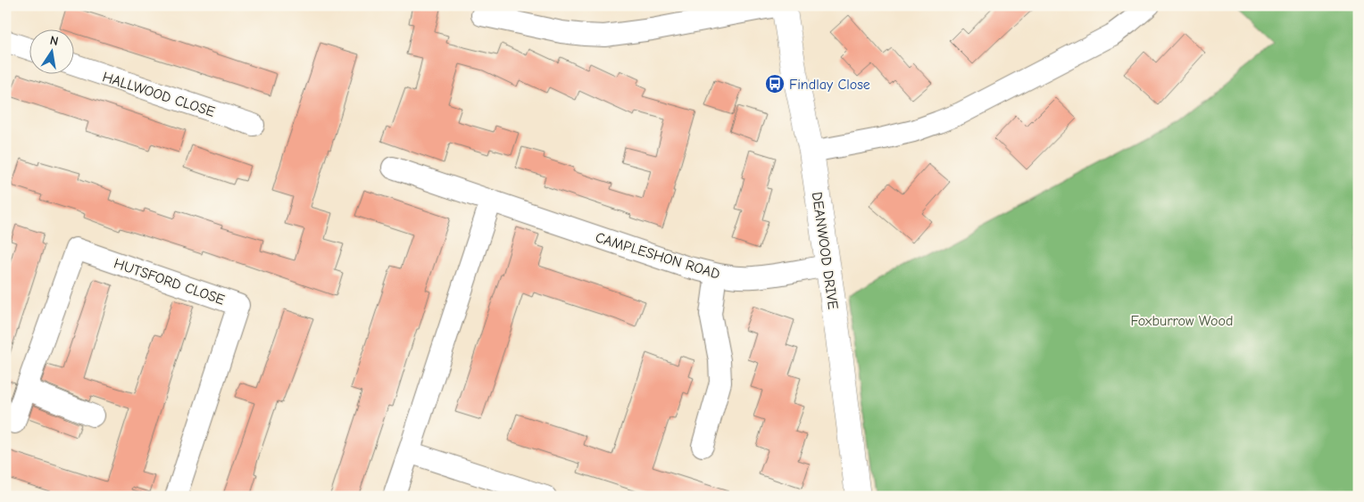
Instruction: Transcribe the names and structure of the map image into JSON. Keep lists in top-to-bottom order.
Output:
{
  "streets": {
    "street": [
      "HALLWOOD CLOSE",
      "DEANWOOD DRIVE",
      "CAMPLESHON ROAD",
      "HUTSFORD CLOSE"
    ]
  },
  "crossings": [
    ["DEANWOOD DRIVE", "CAMPLESHON ROAD"]
  ],
  "parks": ["Foxburrow Wood"],
  "places": {
    "bus stop": ["Findlay Close"]
  },
  "north": "top"
}
